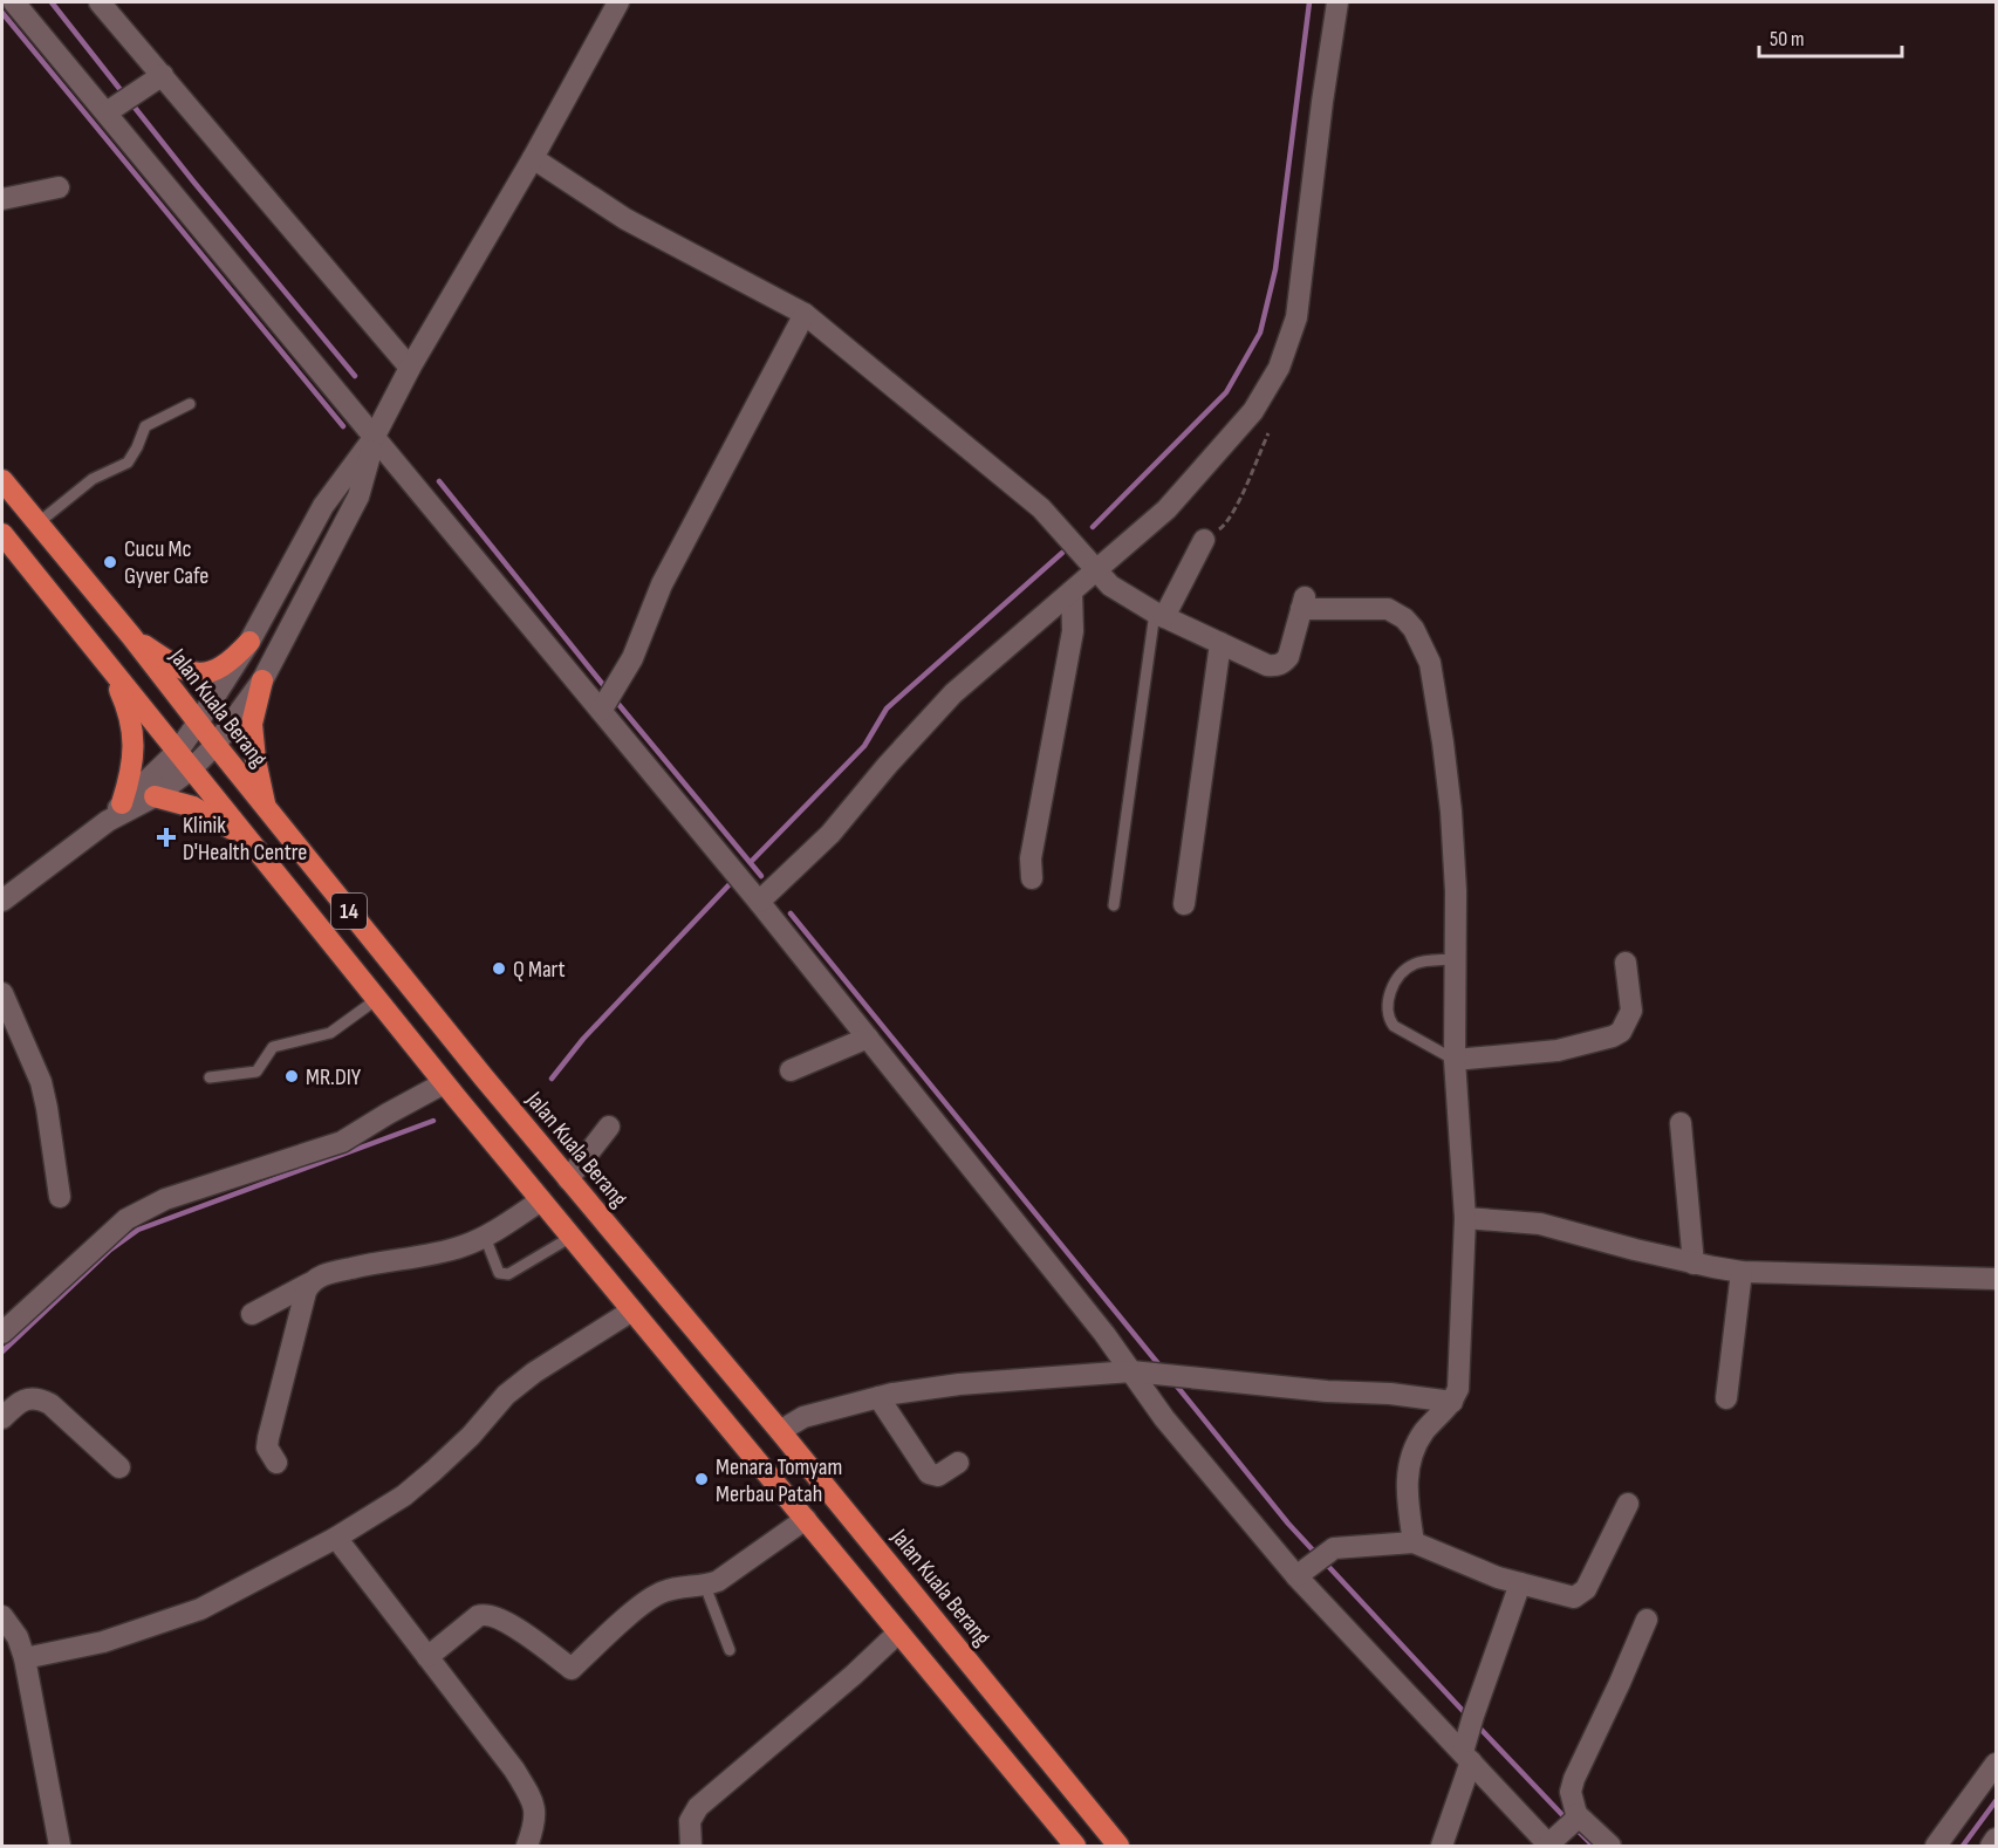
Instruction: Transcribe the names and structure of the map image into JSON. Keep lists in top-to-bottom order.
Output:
{
  "streets": {
    "highway": ["Jalan Kuala Berang", "14"]
  },
  "places": {
    "other": [
      "Cucu Mc Gyver Cafe",
      "Q Mart",
      "MR.DIY",
      "Menara Tomyam Merbau Patah"
    ],
    "health": ["Klinik D'Health Centre"]
  },
  "scale_bar": "50 m"
}
